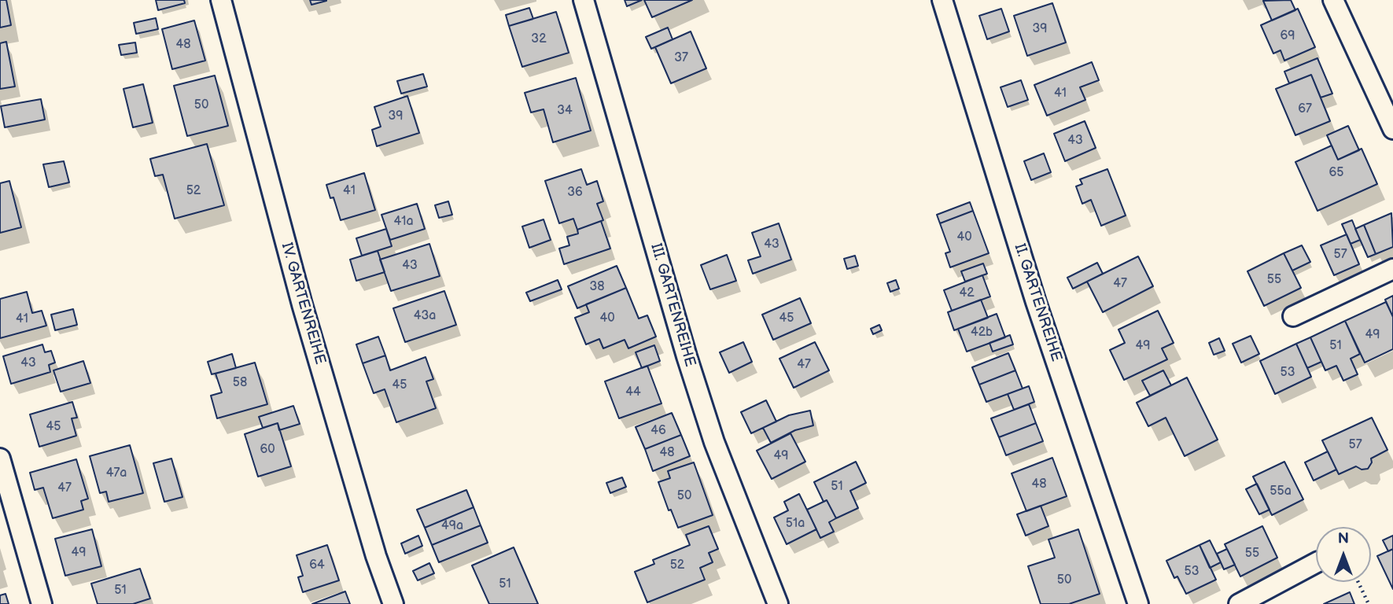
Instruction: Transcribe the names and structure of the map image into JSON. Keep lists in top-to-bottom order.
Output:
{
  "streets": {
    "street": ["II. GARTENREIHE", "IV. GARTENREIHE", "III. GARTENREIHE"]
  },
  "house_numbers": [
    "39",
    "69",
    "32",
    "48",
    "37",
    "41",
    "50",
    "67",
    "34",
    "39",
    "43",
    "65",
    "52",
    "41",
    "36",
    "41a",
    "40",
    "43",
    "57",
    "43",
    "55",
    "47",
    "38",
    "42",
    "43a",
    "40",
    "45",
    "41",
    "42b",
    "49",
    "49",
    "51",
    "43",
    "47",
    "53",
    "58",
    "45",
    "44",
    "45",
    "46",
    "57",
    "60",
    "48",
    "49",
    "47a",
    "48",
    "51",
    "47",
    "55a",
    "50",
    "51a",
    "49a",
    "49",
    "55",
    "64",
    "52",
    "53",
    "50",
    "51",
    "51"
  ],
  "north": "top"
}
